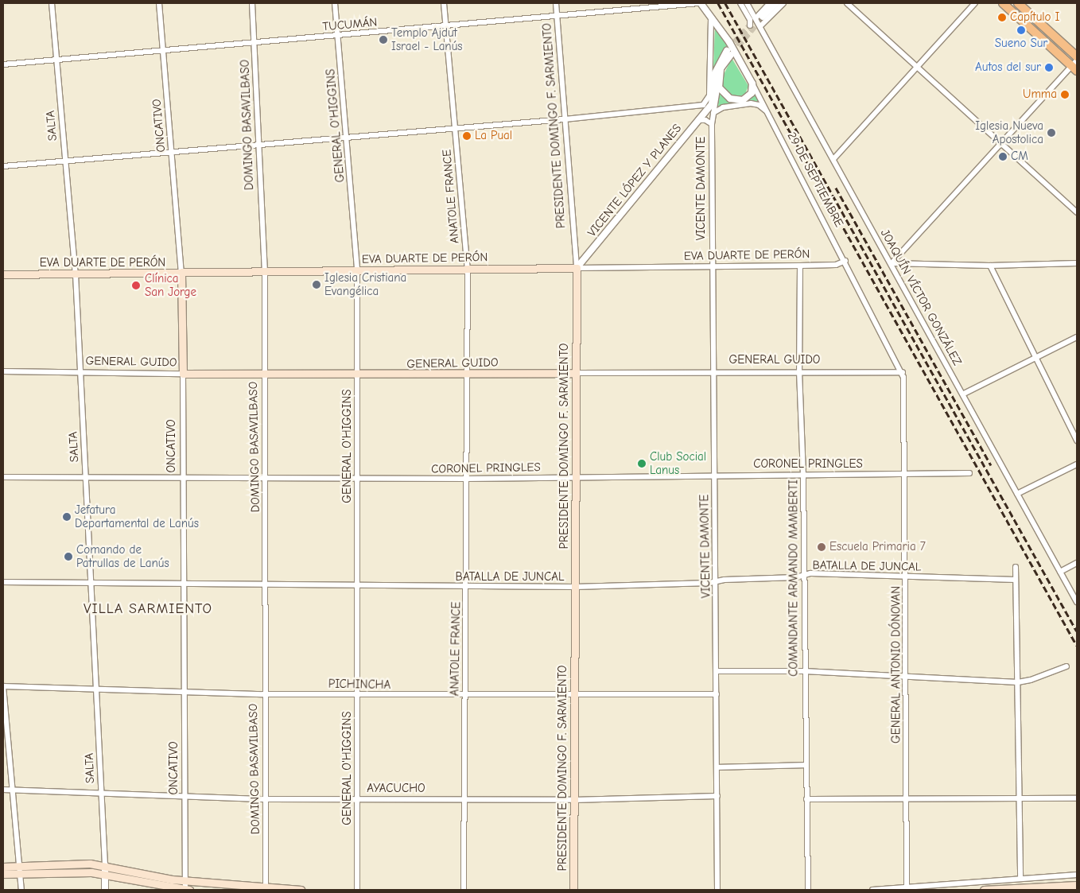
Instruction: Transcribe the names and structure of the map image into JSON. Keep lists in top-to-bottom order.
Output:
{
  "streets": {
    "main road": [
      "ONCATIVO",
      "PRESIDENTE DOMINGO F. SARMIENTO",
      "EVA DUARTE DE PERÓN",
      "GENERAL GUIDO"
    ],
    "street": [
      "TUCUMÁN",
      "DOMINGO BASAVILBASO",
      "SALTA",
      "GENERAL O'HIGGINS",
      "29 DE SEPTIEMBRE",
      "VICENTE LÓPEZ Y PLANES",
      "VICENTE DAMONTE",
      "ANATOLE FRANCE",
      "JOAQUÍN VÍCTOR GONZÁLEZ",
      "CORONEL PRINGLES",
      "BATALLA DE JUNCAL",
      "COMANDANTE ARMANDO MAMBERTI",
      "GENERAL ANTONIO DÓNOVAN",
      "PICHINCHA",
      "AYACUCHO"
    ]
  },
  "crossings": [
    ["TUCUMÁN", "DOMINGO BASAVILBASO"],
    ["TUCUMÁN", "SALTA"],
    ["TUCUMÁN", "ONCATIVO"],
    ["TUCUMÁN", "GENERAL O'HIGGINS"],
    ["TUCUMÁN", "PRESIDENTE DOMINGO F. SARMIENTO"],
    ["TUCUMÁN", "29 DE SEPTIEMBRE"],
    ["TUCUMÁN", "ANATOLE FRANCE"],
    ["DOMINGO BASAVILBASO", "EVA DUARTE DE PERÓN"],
    ["DOMINGO BASAVILBASO", "GENERAL GUIDO"],
    ["DOMINGO BASAVILBASO", "CORONEL PRINGLES"],
    ["DOMINGO BASAVILBASO", "BATALLA DE JUNCAL"],
    ["DOMINGO BASAVILBASO", "PICHINCHA"],
    ["DOMINGO BASAVILBASO", "AYACUCHO"],
    ["SALTA", "EVA DUARTE DE PERÓN"],
    ["SALTA", "GENERAL GUIDO"],
    ["SALTA", "CORONEL PRINGLES"],
    ["SALTA", "BATALLA DE JUNCAL"],
    ["SALTA", "PICHINCHA"],
    ["SALTA", "AYACUCHO"],
    ["ONCATIVO", "EVA DUARTE DE PERÓN"],
    ["ONCATIVO", "GENERAL GUIDO"],
    ["ONCATIVO", "CORONEL PRINGLES"],
    ["ONCATIVO", "BATALLA DE JUNCAL"],
    ["ONCATIVO", "PICHINCHA"],
    ["ONCATIVO", "AYACUCHO"],
    ["GENERAL O'HIGGINS", "EVA DUARTE DE PERÓN"],
    ["GENERAL O'HIGGINS", "GENERAL GUIDO"],
    ["GENERAL O'HIGGINS", "CORONEL PRINGLES"],
    ["GENERAL O'HIGGINS", "BATALLA DE JUNCAL"],
    ["GENERAL O'HIGGINS", "PICHINCHA"],
    ["GENERAL O'HIGGINS", "AYACUCHO"],
    ["PRESIDENTE DOMINGO F. SARMIENTO", "VICENTE LÓPEZ Y PLANES"],
    ["PRESIDENTE DOMINGO F. SARMIENTO", "EVA DUARTE DE PERÓN"],
    ["PRESIDENTE DOMINGO F. SARMIENTO", "GENERAL GUIDO"],
    ["PRESIDENTE DOMINGO F. SARMIENTO", "CORONEL PRINGLES"],
    ["PRESIDENTE DOMINGO F. SARMIENTO", "BATALLA DE JUNCAL"],
    ["PRESIDENTE DOMINGO F. SARMIENTO", "PICHINCHA"],
    ["PRESIDENTE DOMINGO F. SARMIENTO", "AYACUCHO"],
    ["29 DE SEPTIEMBRE", "VICENTE DAMONTE"],
    ["29 DE SEPTIEMBRE", "EVA DUARTE DE PERÓN"],
    ["29 DE SEPTIEMBRE", "GENERAL GUIDO"],
    ["29 DE SEPTIEMBRE", "GENERAL ANTONIO DÓNOVAN"],
    ["VICENTE LÓPEZ Y PLANES", "VICENTE DAMONTE"],
    ["VICENTE LÓPEZ Y PLANES", "EVA DUARTE DE PERÓN"],
    ["VICENTE DAMONTE", "EVA DUARTE DE PERÓN"],
    ["VICENTE DAMONTE", "GENERAL GUIDO"],
    ["VICENTE DAMONTE", "CORONEL PRINGLES"],
    ["VICENTE DAMONTE", "BATALLA DE JUNCAL"],
    ["VICENTE DAMONTE", "PICHINCHA"],
    ["VICENTE DAMONTE", "AYACUCHO"],
    ["ANATOLE FRANCE", "EVA DUARTE DE PERÓN"],
    ["ANATOLE FRANCE", "GENERAL GUIDO"],
    ["ANATOLE FRANCE", "CORONEL PRINGLES"],
    ["ANATOLE FRANCE", "BATALLA DE JUNCAL"],
    ["ANATOLE FRANCE", "PICHINCHA"],
    ["ANATOLE FRANCE", "AYACUCHO"],
    ["EVA DUARTE DE PERÓN", "COMANDANTE ARMANDO MAMBERTI"],
    ["GENERAL GUIDO", "COMANDANTE ARMANDO MAMBERTI"],
    ["GENERAL GUIDO", "GENERAL ANTONIO DÓNOVAN"],
    ["CORONEL PRINGLES", "COMANDANTE ARMANDO MAMBERTI"],
    ["CORONEL PRINGLES", "GENERAL ANTONIO DÓNOVAN"],
    ["BATALLA DE JUNCAL", "COMANDANTE ARMANDO MAMBERTI"],
    ["BATALLA DE JUNCAL", "GENERAL ANTONIO DÓNOVAN"]
  ],
  "districts": ["VILLA SARMIENTO"],
  "places": [
    "Capítulo I",
    "Sueno Sur",
    "Templo Ajdut Israel - Lanús",
    "Autos del sur",
    "Umma",
    "Iglesia Nueva Apostolica",
    "La Pual",
    "CM",
    "Iglesia Cristiana Evangélica",
    "Clínica San Jorge",
    "Club Social Lanus",
    "Jefatura Departamental de Lanús",
    "Escuela Primaria 7",
    "Comando de Patrullas de Lanús"
  ]
}
